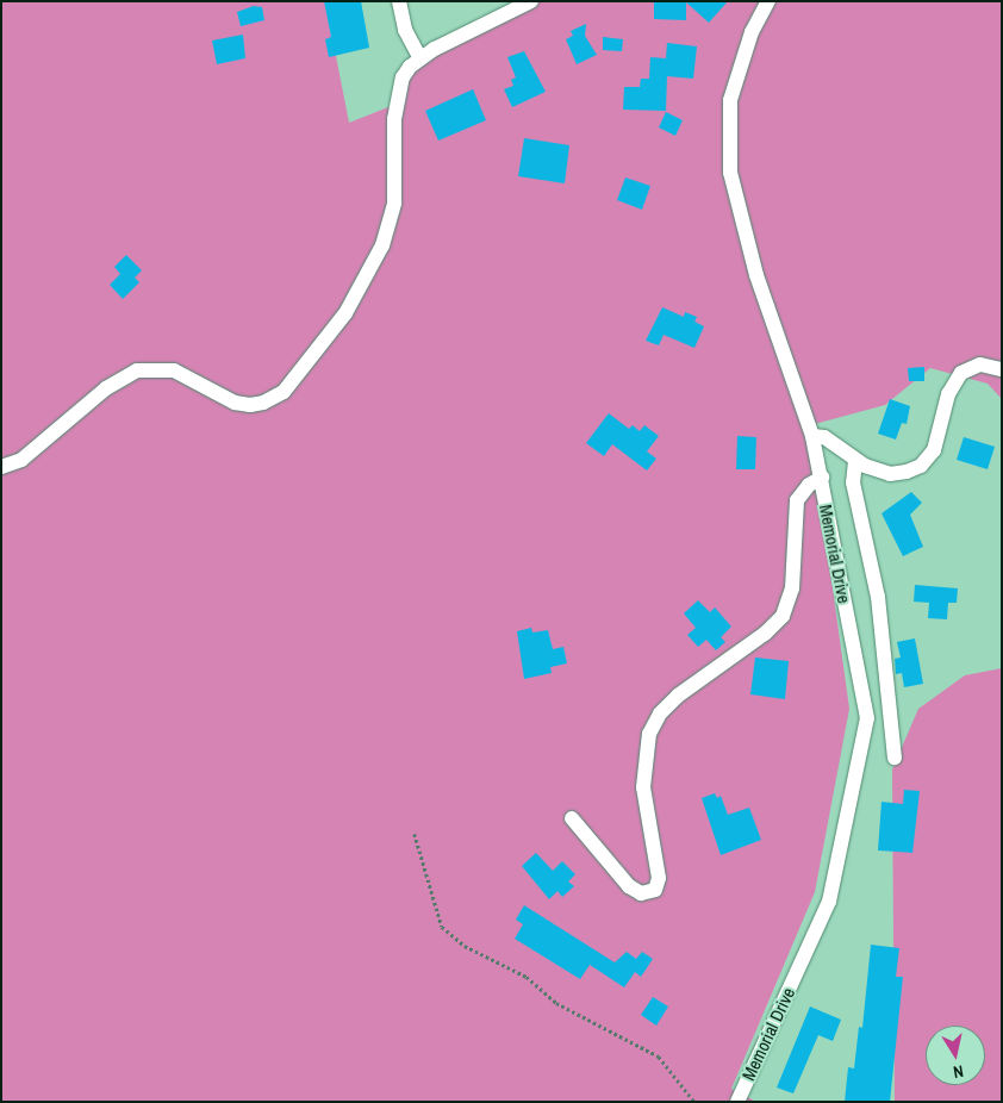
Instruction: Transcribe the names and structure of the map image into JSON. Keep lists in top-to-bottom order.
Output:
{
  "streets": {
    "street": ["Memorial Drive"]
  },
  "north": "bottom"
}
